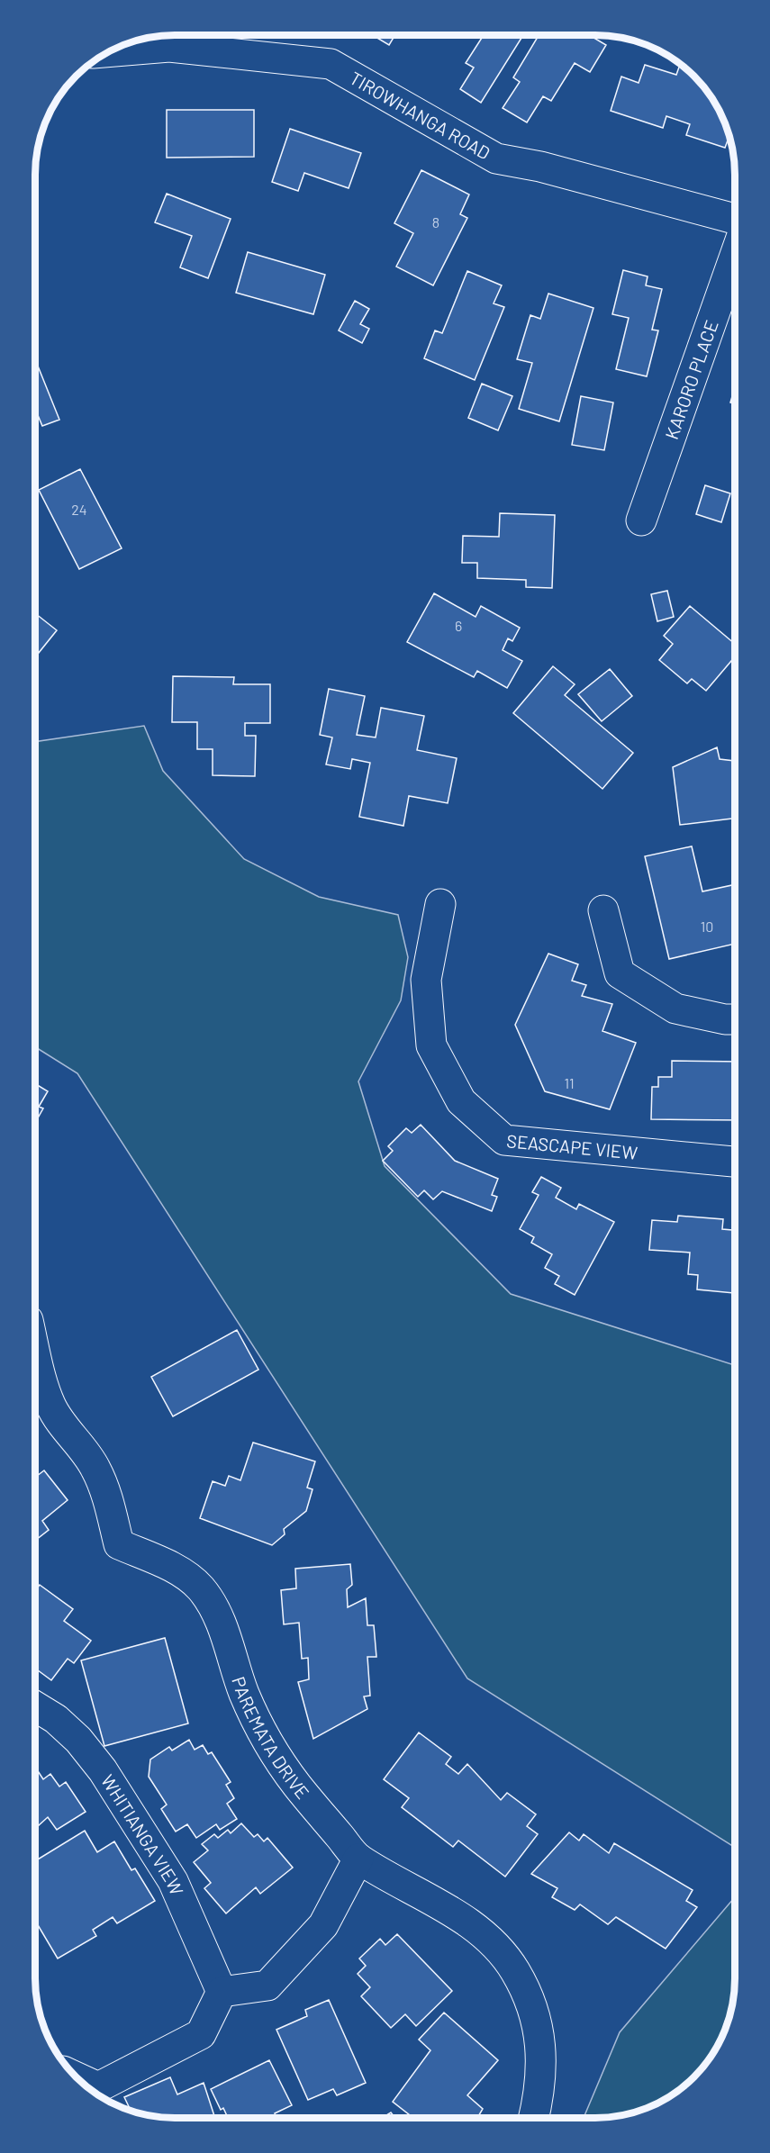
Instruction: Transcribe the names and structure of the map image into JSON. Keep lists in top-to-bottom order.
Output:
{
  "streets": {
    "street": [
      "TIROWHANGA ROAD",
      "KARORO PLACE",
      "SEASCAPE VIEW",
      "PAREMATA DRIVE",
      "WHITIANGA VIEW"
    ]
  },
  "house_numbers": [
    "8",
    "24",
    "6",
    "10",
    "11"
  ]
}
